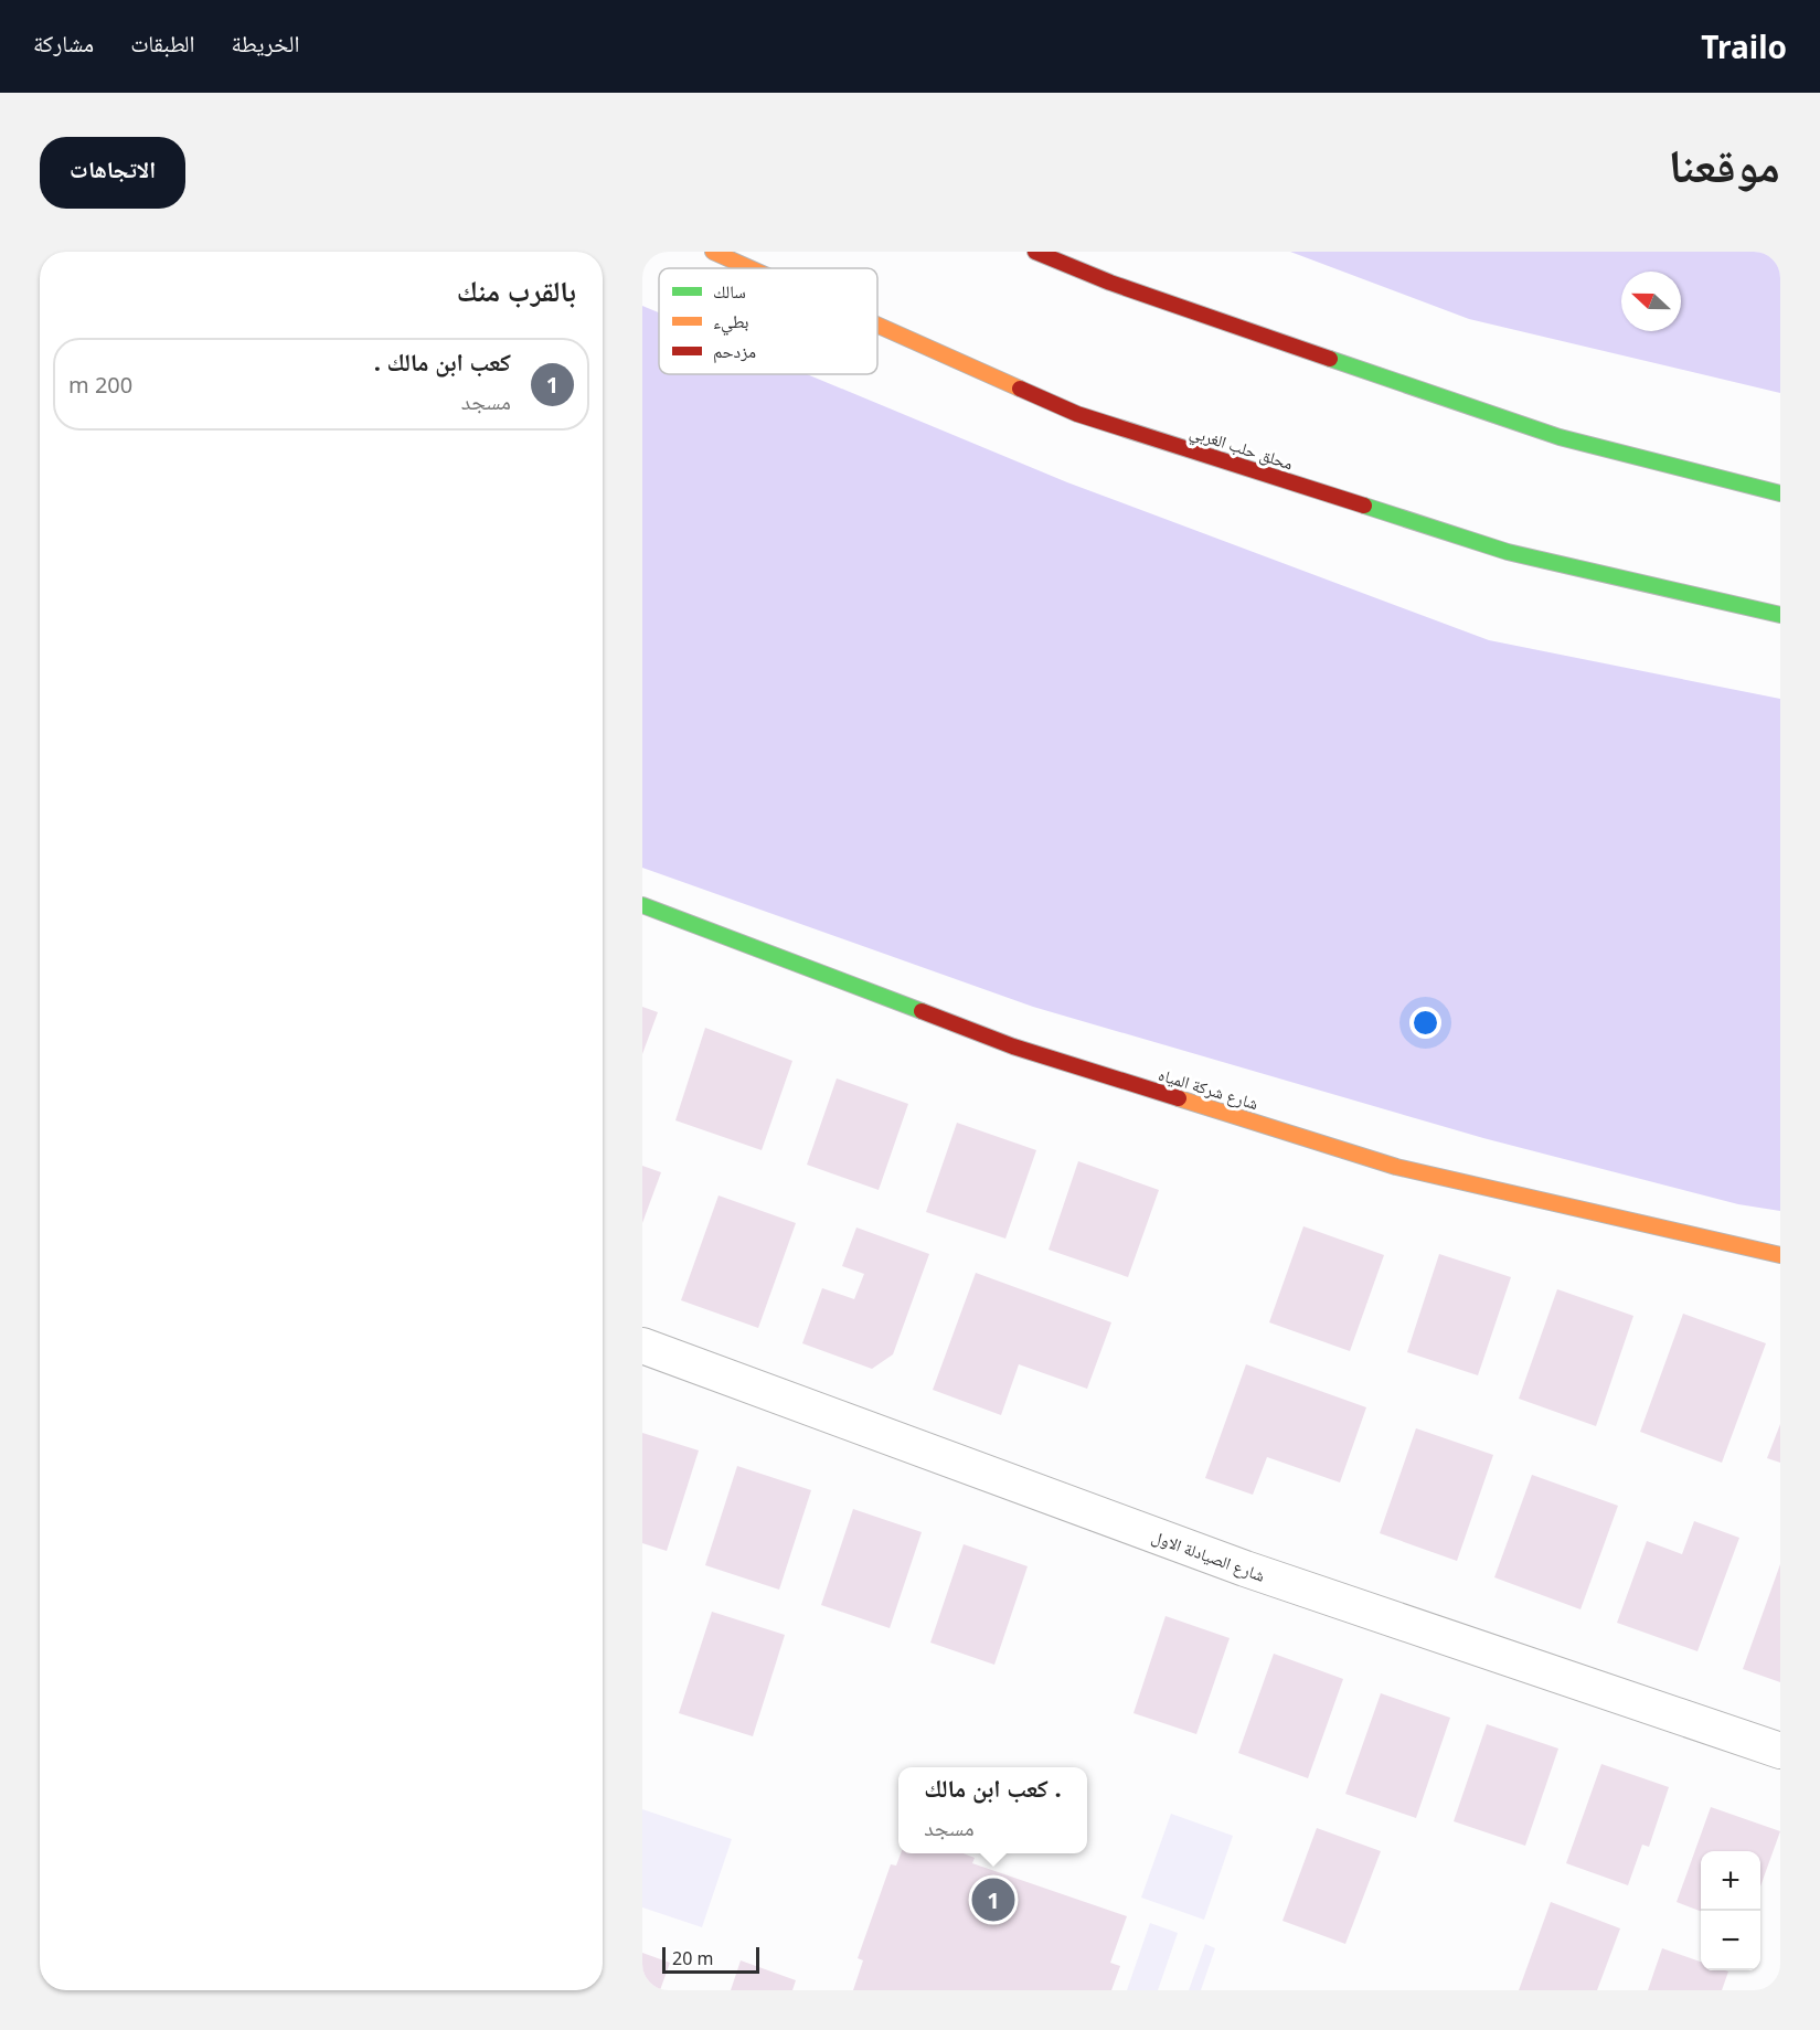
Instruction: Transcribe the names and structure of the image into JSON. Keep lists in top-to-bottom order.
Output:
{
  "streets": {
    "main road": ["محلق حلب الغربي", "شارع شركة المياه"],
    "street": ["شارع الصيادلة الاول"]
  },
  "legend": ["سالك", "بطيء", "مزدحم"],
  "scale_bar": "20 m",
  "north": "left",
  "page": {
    "header": "Trailo",
    "nav": ["الخريطة", "الطبقات", "مشاركة"],
    "title": "موقعنا",
    "buttons": "الاتجاهات",
    "heading": "بالقرب منك",
    "list": [
      {
        "mark": "1",
        "name": "كعب ابن مالك .",
        "note": "مسجد",
        "value": "200 m"
      }
    ],
    "popup": ["كعب ابن مالك .", "مسجد"],
    "map_buttons": ["+", "−"],
    "pins": "1",
    "scale": "20 m"
  }
}
